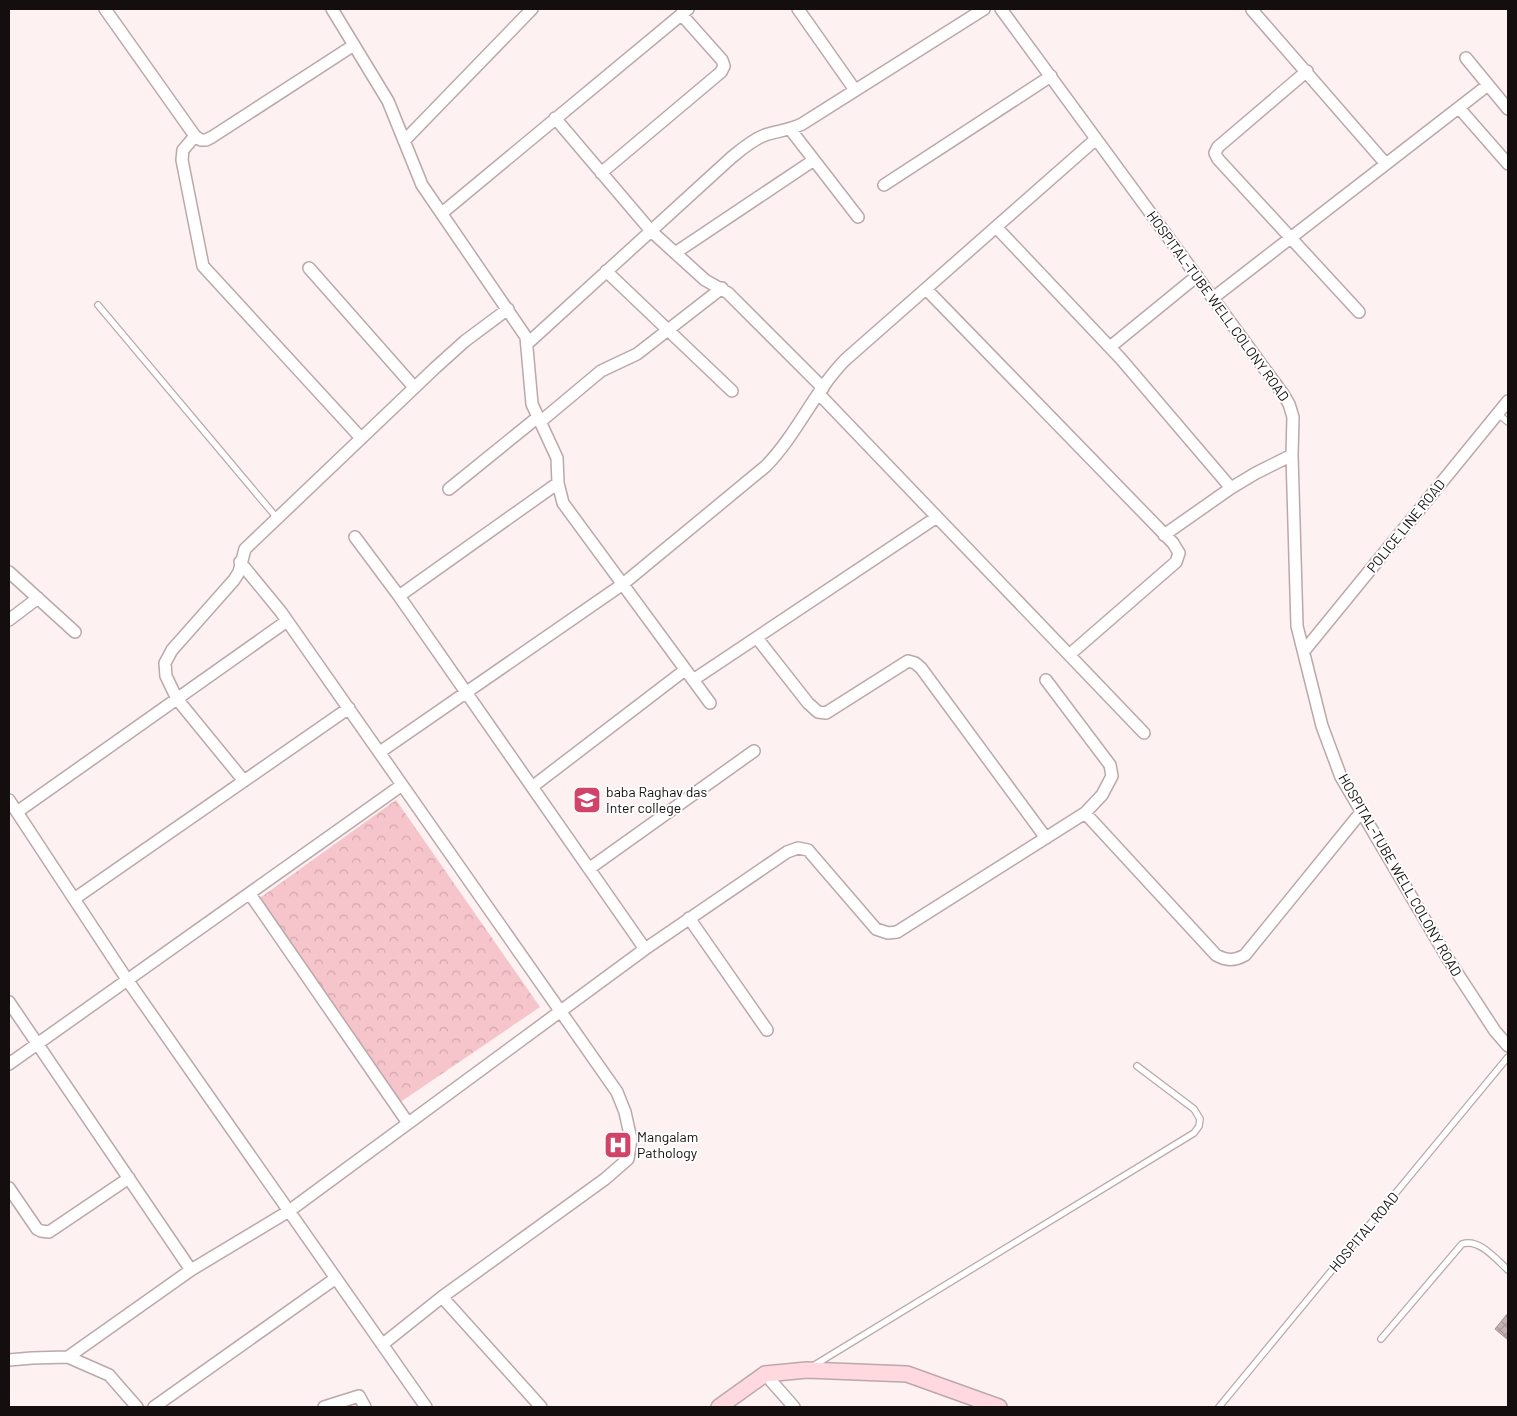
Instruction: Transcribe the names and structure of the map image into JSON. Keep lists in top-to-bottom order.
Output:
{
  "streets": {
    "street": ["HOSPITAL-TUBE WELL COLONY ROAD", "POLICE LINE ROAD"],
    "lane": ["HOSPITAL ROAD"]
  },
  "crossings": [
    ["HOSPITAL-TUBE WELL COLONY ROAD", "POLICE LINE ROAD"]
  ],
  "places": {
    "school or university": ["baba Raghav das Inter college"],
    "hospital": ["Mangalam Pathology"]
  }
}
